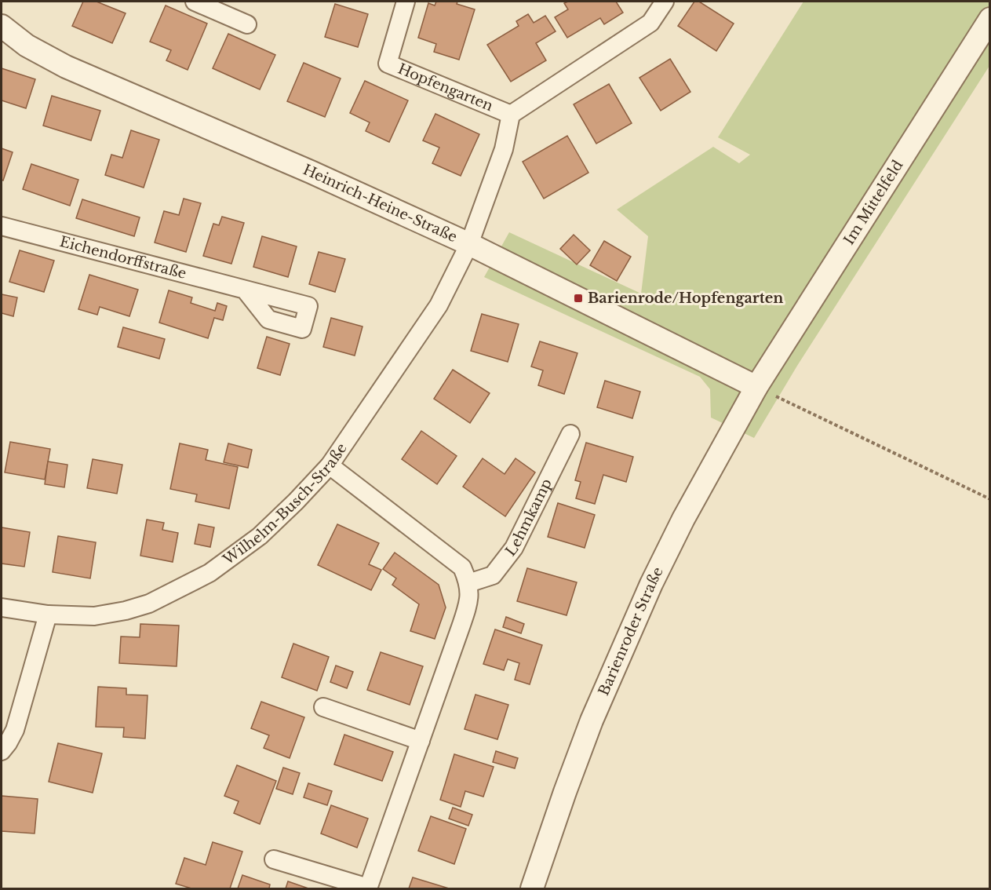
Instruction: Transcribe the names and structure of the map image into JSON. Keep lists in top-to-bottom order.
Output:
{
  "streets": {
    "street": [
      "Hopfengarten",
      "Im Mittelfeld",
      "Heinrich-Heine-Straße",
      "Eichendorffstraße",
      "Wilhelm-Busch-Straße",
      "Lehmkamp",
      "Barienroder Straße"
    ]
  },
  "crossings": [
    ["Hopfengarten", "Heinrich-Heine-Straße"],
    ["Hopfengarten", "Wilhelm-Busch-Straße"],
    ["Im Mittelfeld", "Heinrich-Heine-Straße"],
    ["Im Mittelfeld", "Barienroder Straße"],
    ["Heinrich-Heine-Straße", "Wilhelm-Busch-Straße"],
    ["Heinrich-Heine-Straße", "Barienroder Straße"]
  ],
  "places": {
    "transit": ["Barienrode/Hopfengarten"]
  }
}
